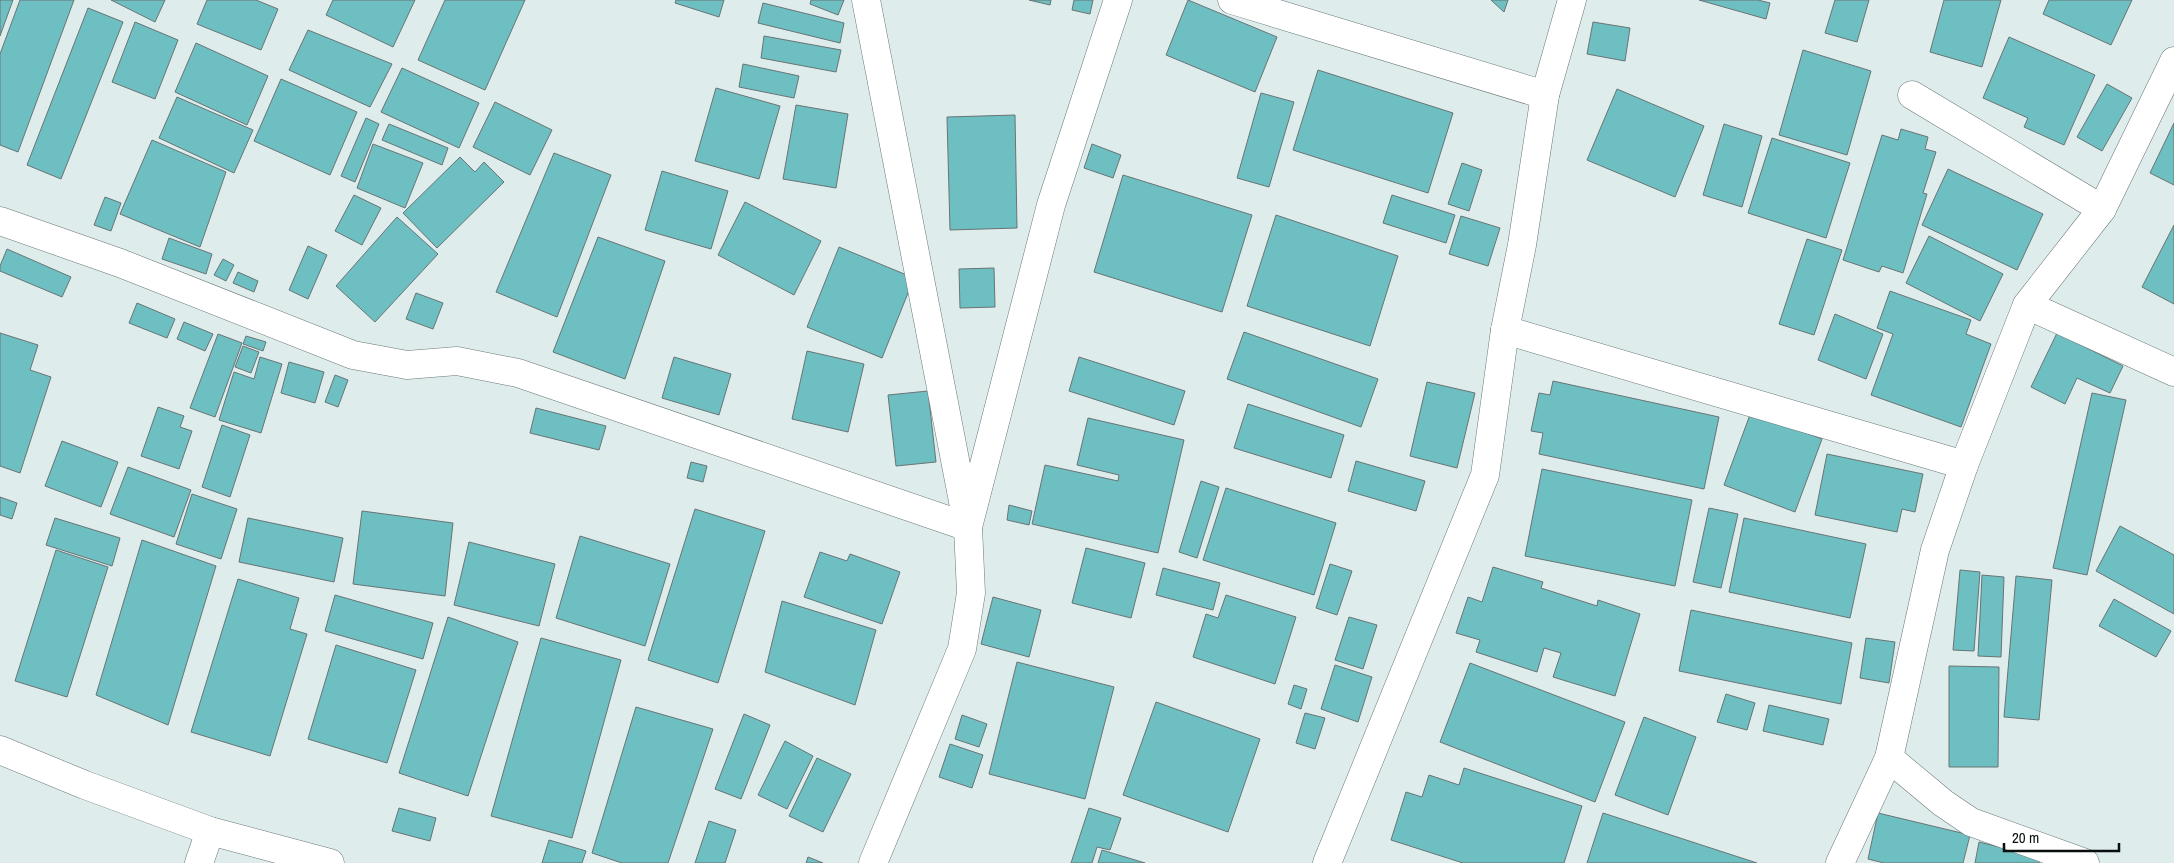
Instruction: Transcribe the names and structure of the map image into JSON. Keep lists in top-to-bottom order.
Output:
{
  "scale_bar": "20 m"
}
